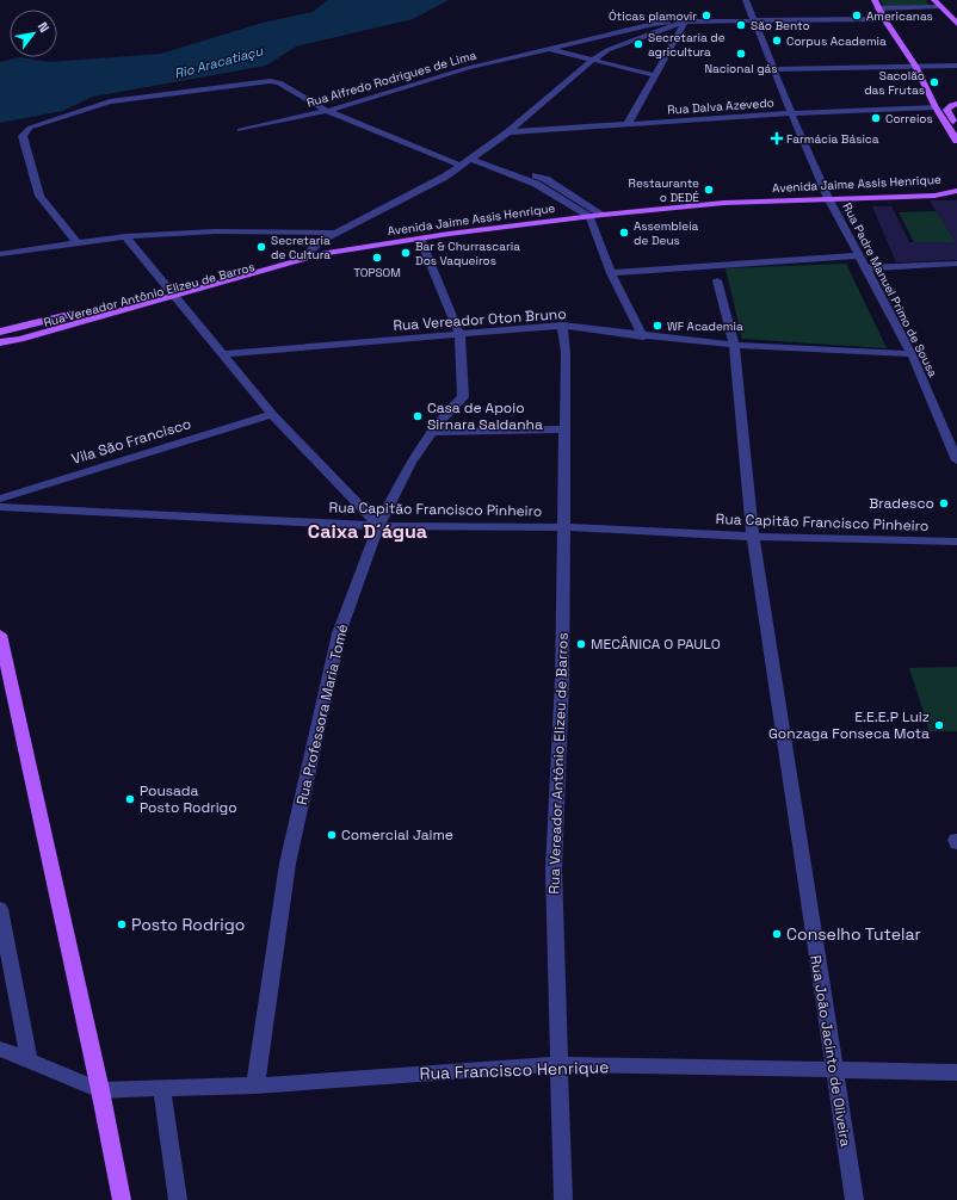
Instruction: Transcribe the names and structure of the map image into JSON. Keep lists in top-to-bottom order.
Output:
{
  "streets": {
    "main road": ["Avenida Jaime Assis Henrique", "Rua Vereador Antônio Elizeu de Barros"],
    "street": [
      "Rua Alfredo Rodrigues de Lima",
      "Rua Dalva Azevedo",
      "Rua Padre Manuel Primo de Sousa",
      "Rua Vereador Oton Bruno",
      "Vila São Francisco",
      "Rua Capitão Francisco Pinheiro",
      "Rua Professora Maria Tomé",
      "Rua João Jacinto de Oliveira",
      "Rua Francisco Henrique"
    ]
  },
  "crossings": [
    ["Rua Alfredo Rodrigues de Lima", "Rua Padre Manuel Primo de Sousa"],
    ["Rua Dalva Azevedo", "Rua Padre Manuel Primo de Sousa"],
    ["Avenida Jaime Assis Henrique", "Rua Padre Manuel Primo de Sousa"],
    ["Avenida Jaime Assis Henrique", "Rua Vereador Antônio Elizeu de Barros"],
    ["Avenida Jaime Assis Henrique", "Rua Professora Maria Tomé"],
    ["Rua Padre Manuel Primo de Sousa", "Rua Vereador Oton Bruno"],
    ["Rua Vereador Antônio Elizeu de Barros", "Rua Vereador Oton Bruno"],
    ["Rua Vereador Antônio Elizeu de Barros", "Rua Capitão Francisco Pinheiro"],
    ["Rua Vereador Antônio Elizeu de Barros", "Rua Francisco Henrique"],
    ["Rua Vereador Oton Bruno", "Rua Professora Maria Tomé"],
    ["Rua Vereador Oton Bruno", "Rua João Jacinto de Oliveira"],
    ["Rua Capitão Francisco Pinheiro", "Rua Professora Maria Tomé"],
    ["Rua Capitão Francisco Pinheiro", "Rua João Jacinto de Oliveira"],
    ["Rua Professora Maria Tomé", "Rua Francisco Henrique"],
    ["Rua João Jacinto de Oliveira", "Rua Francisco Henrique"]
  ],
  "districts": ["Caixa D´água"],
  "water": ["Rio Aracatiaçu"],
  "places": {
    "other": [
      "Óticas plamovir",
      "Americanas",
      "São Bento",
      "Corpus Academia",
      "Secretaria de agricultura",
      "Nacional gás",
      "Sacolão das Frutas",
      "Correios",
      "Restaurante o DEDÉ",
      "Assembleia de Deus",
      "Secretaria de Cultura",
      "Bar & Churrascaria Dos Vaqueiros",
      "TOPSOM",
      "WF Academia",
      "Casa de Apoio Sirnara Saldanha",
      "Bradesco",
      "MECÂNICA O PAULO",
      "E.E.E.P Luiz Gonzaga Fonseca Mota",
      "Pousada Posto Rodrigo",
      "Comercial Jaime",
      "Posto Rodrigo",
      "Conselho Tutelar"
    ],
    "health": ["Farmácia Básica"]
  },
  "north": "top right"
}
